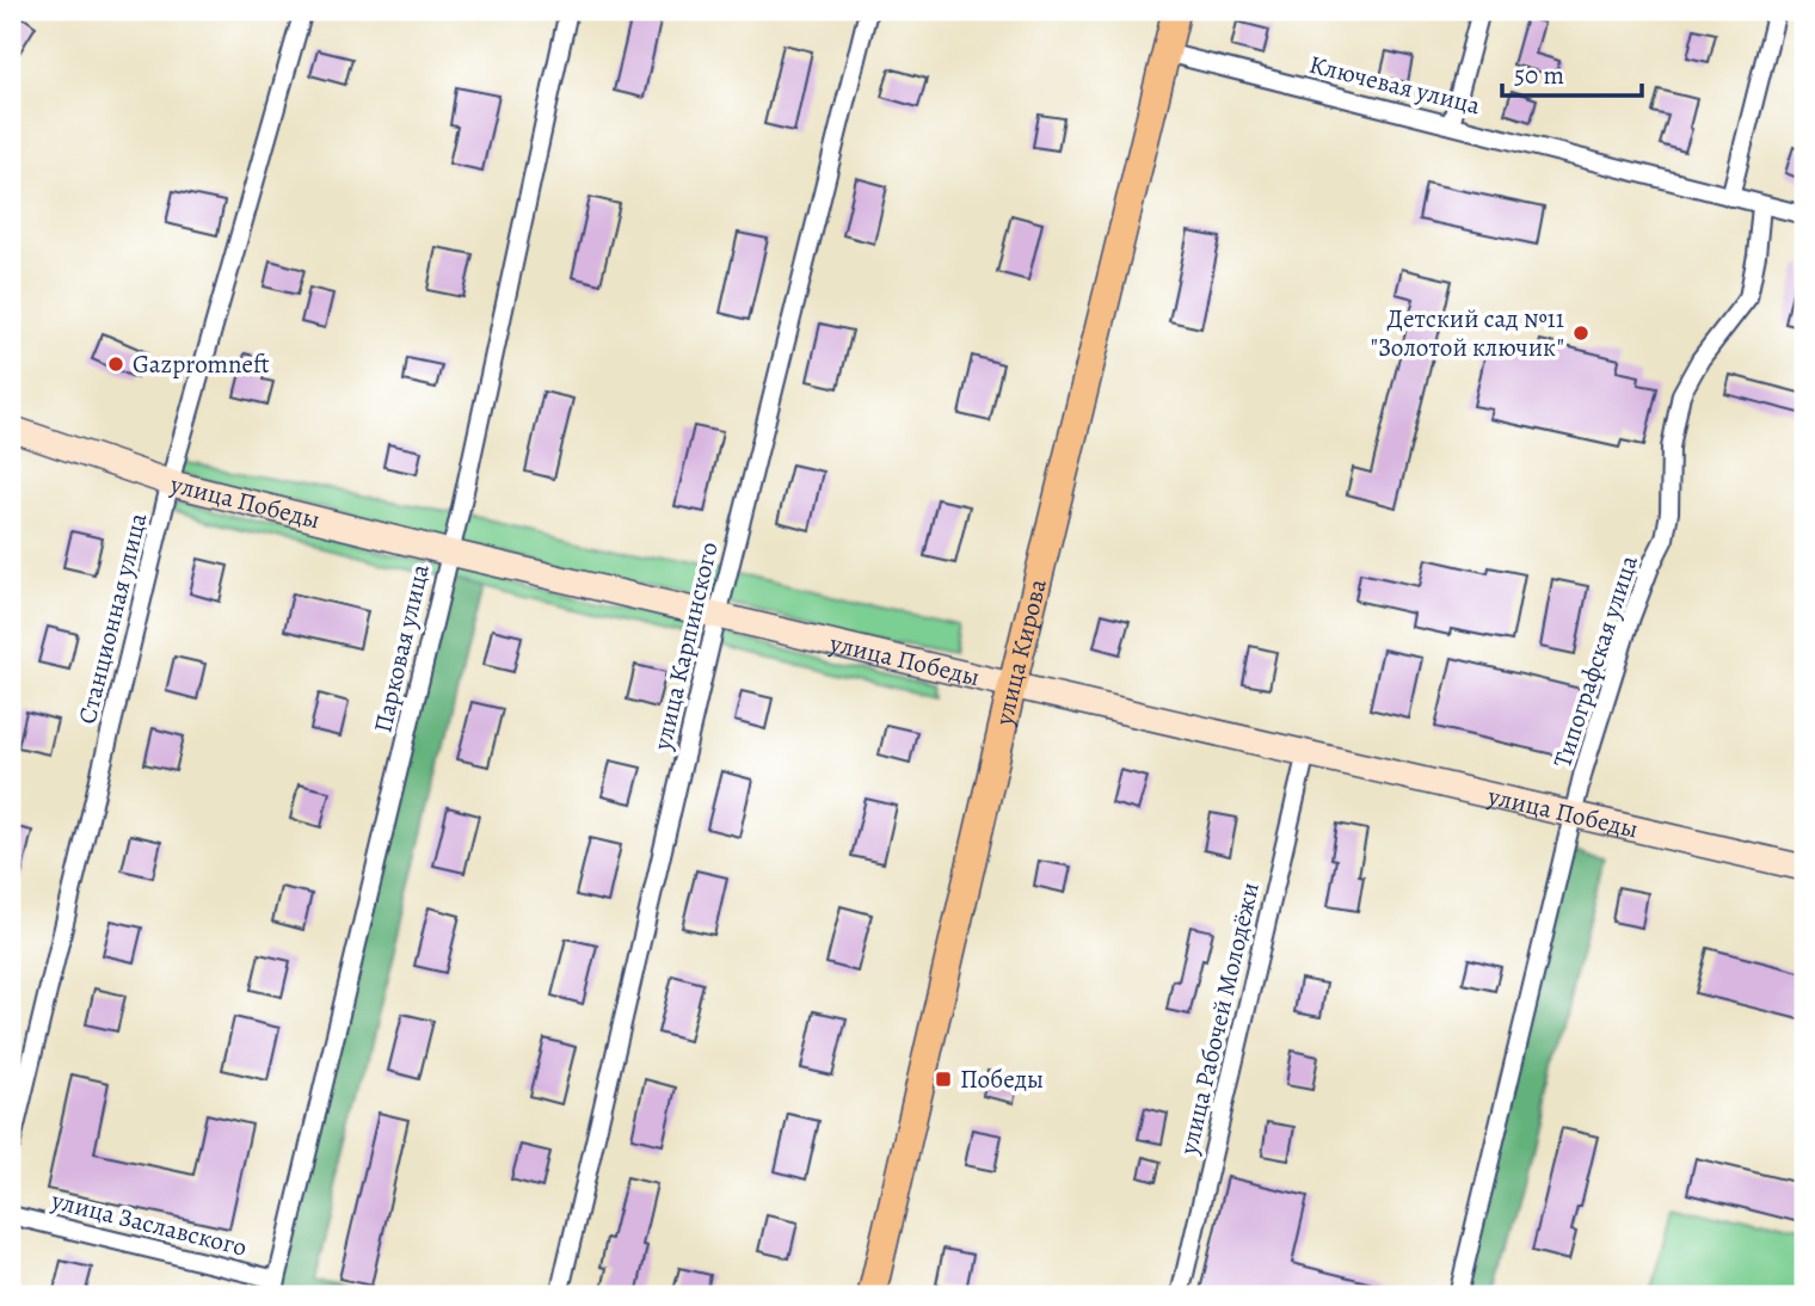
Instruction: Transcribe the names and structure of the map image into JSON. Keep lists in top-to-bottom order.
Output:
{
  "streets": {
    "main road": ["улица Победы", "улица Кирова"],
    "street": [
      "Ключевая улица",
      "Станционная улица",
      "улица Карпинского",
      "Парковая улица",
      "Типографская улица",
      "улица Рабочей Молодёжи",
      "улица Заславского"
    ]
  },
  "crossings": [
    ["Ключевая улица", "улица Кирова"],
    ["Ключевая улица", "Типографская улица"],
    ["улица Победы", "Станционная улица"],
    ["улица Победы", "улица Карпинского"],
    ["улица Победы", "Парковая улица"],
    ["улица Победы", "улица Кирова"],
    ["улица Победы", "Типографская улица"],
    ["улица Победы", "улица Рабочей Молодёжи"],
    ["Парковая улица", "улица Заславского"]
  ],
  "places": {
    "other": ["Детский сад №11 \"Золотой ключик\"", "Gazpromneft"],
    "transit": ["Победы"]
  },
  "scale_bar": "50 m"
}
